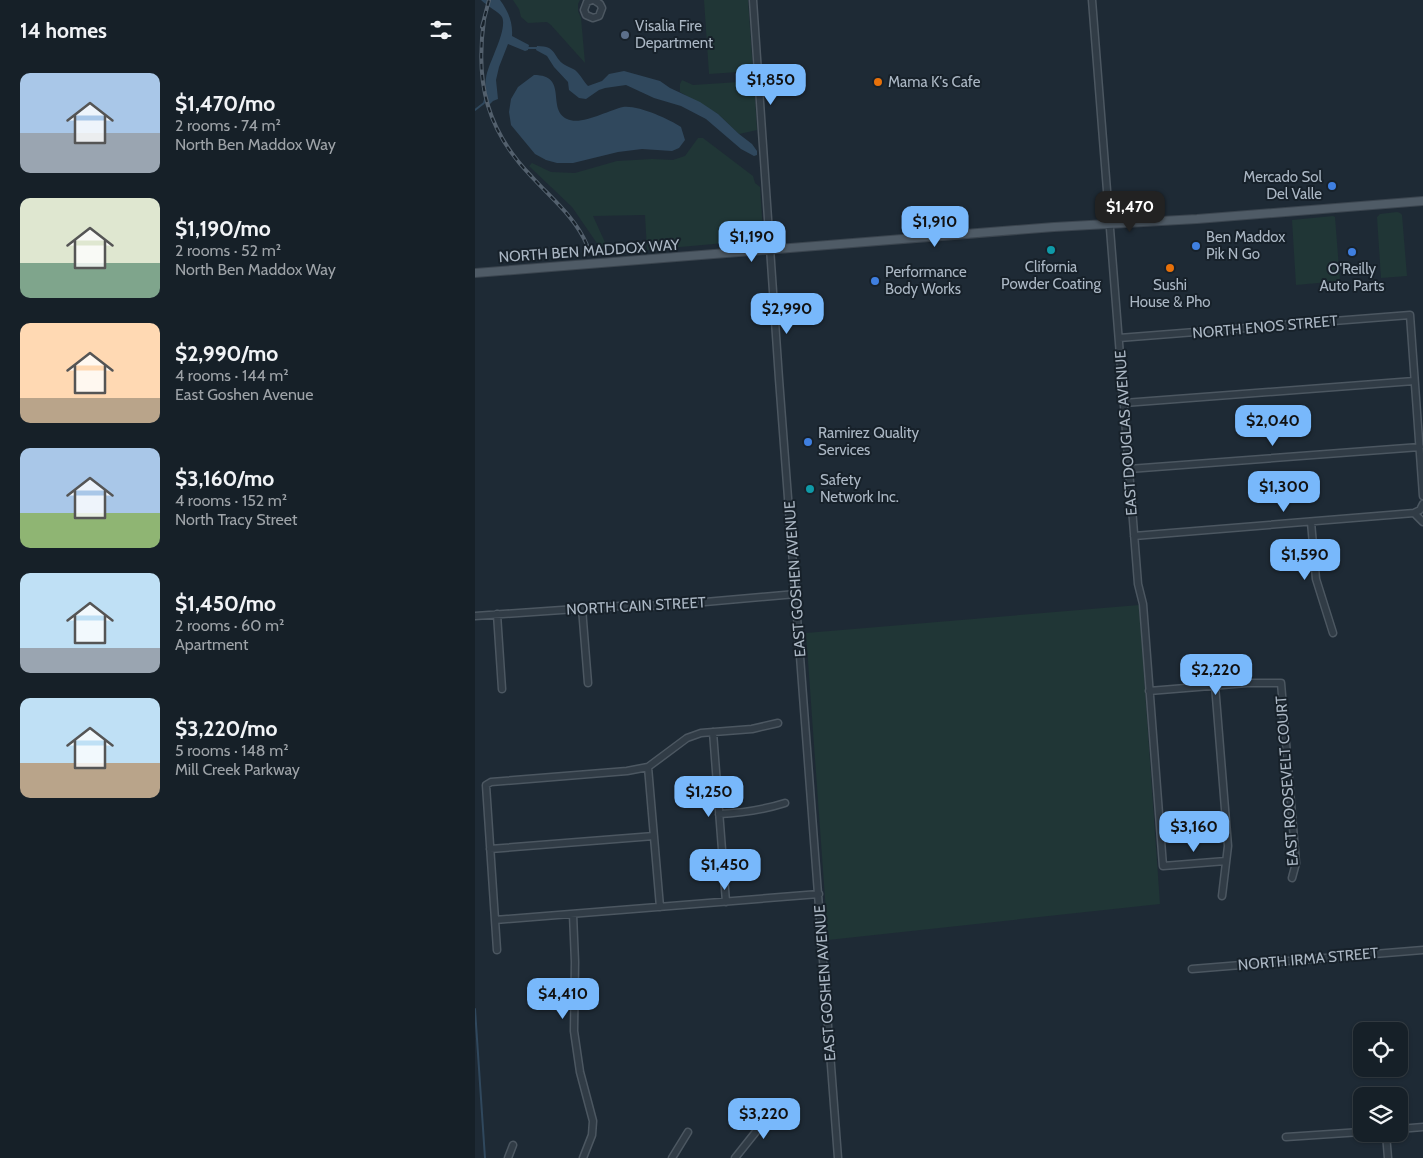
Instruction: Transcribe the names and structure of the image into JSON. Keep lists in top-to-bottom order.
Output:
{
  "streets": {
    "main road": ["NORTH BEN MADDOX WAY"],
    "street": [
      "NORTH ENOS STREET",
      "EAST DOUGLAS AVENUE",
      "EAST GOSHEN AVENUE",
      "NORTH CAIN STREET",
      "EAST ROOSEVELT COURT",
      "NORTH IRMA STREET"
    ]
  },
  "crossings": [
    ["NORTH BEN MADDOX WAY", "EAST DOUGLAS AVENUE"],
    ["NORTH BEN MADDOX WAY", "EAST GOSHEN AVENUE"],
    ["NORTH ENOS STREET", "EAST DOUGLAS AVENUE"],
    ["EAST GOSHEN AVENUE", "NORTH CAIN STREET"]
  ],
  "places": [
    "Visalia Fire Department",
    "Mama K's Cafe",
    "Mercado Sol Del Valle",
    "Ben Maddox Pik N Go",
    "Clifornia Powder Coating",
    "O'Reilly Auto Parts",
    "Sushi House & Pho",
    "Performance Body Works",
    "Ramirez Quality Services",
    "Safety Network Inc."
  ],
  "page": {
    "heading": "14 homes",
    "list": [
      {
        "name": "$1,470/mo",
        "note": "2 rooms · 74 m² · North Ben Maddox Way"
      },
      {
        "name": "$1,190/mo",
        "note": "2 rooms · 52 m² · North Ben Maddox Way"
      },
      {
        "name": "$2,990/mo",
        "note": "4 rooms · 144 m² · East Goshen Avenue"
      },
      {
        "name": "$3,160/mo",
        "note": "4 rooms · 152 m² · North Tracy Street"
      },
      {
        "name": "$1,450/mo",
        "note": "2 rooms · 60 m² · Apartment"
      },
      {
        "name": "$3,220/mo",
        "note": "5 rooms · 148 m² · Mill Creek Parkway"
      }
    ],
    "price": [
      "$1,850",
      "$1,470",
      "$1,910",
      "$1,190",
      "$2,990",
      "$2,040",
      "$1,300",
      "$1,590",
      "$2,220",
      "$1,250",
      "$3,160",
      "$1,450",
      "$4,410",
      "$3,220"
    ]
  }
}
